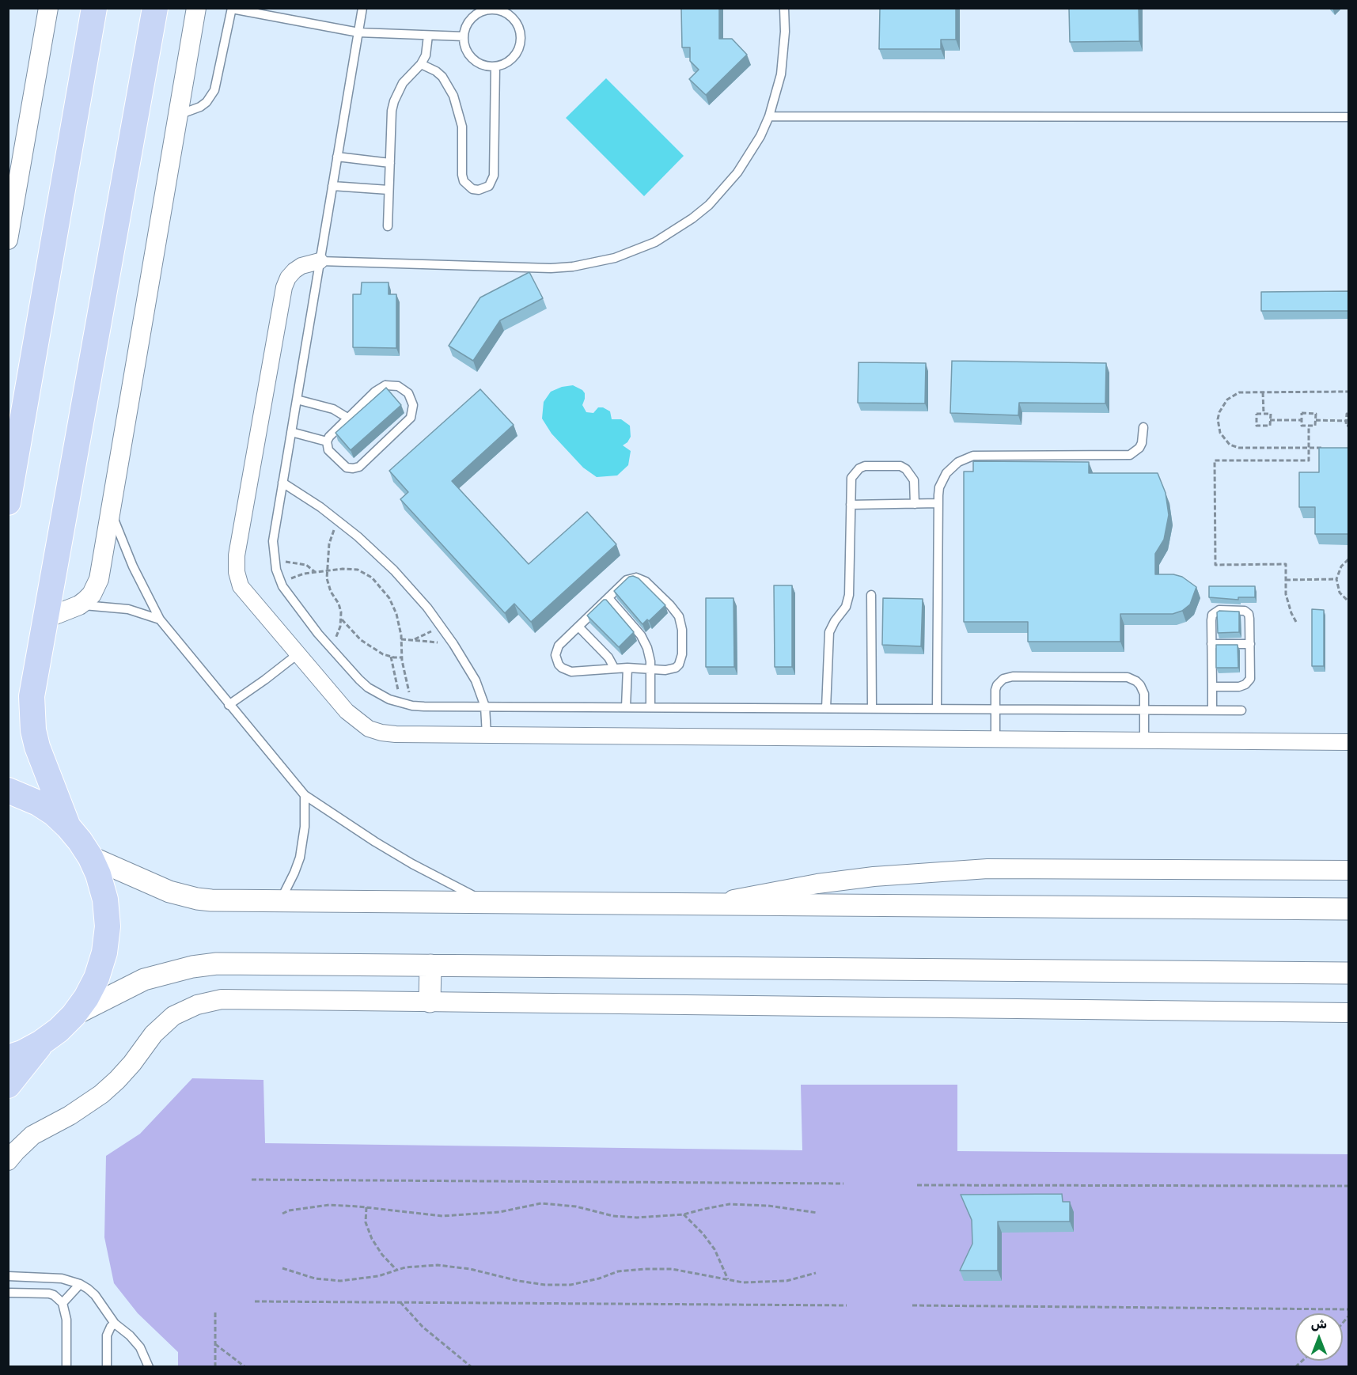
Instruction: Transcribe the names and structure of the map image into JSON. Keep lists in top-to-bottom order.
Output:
{
  "north": "top"
}
